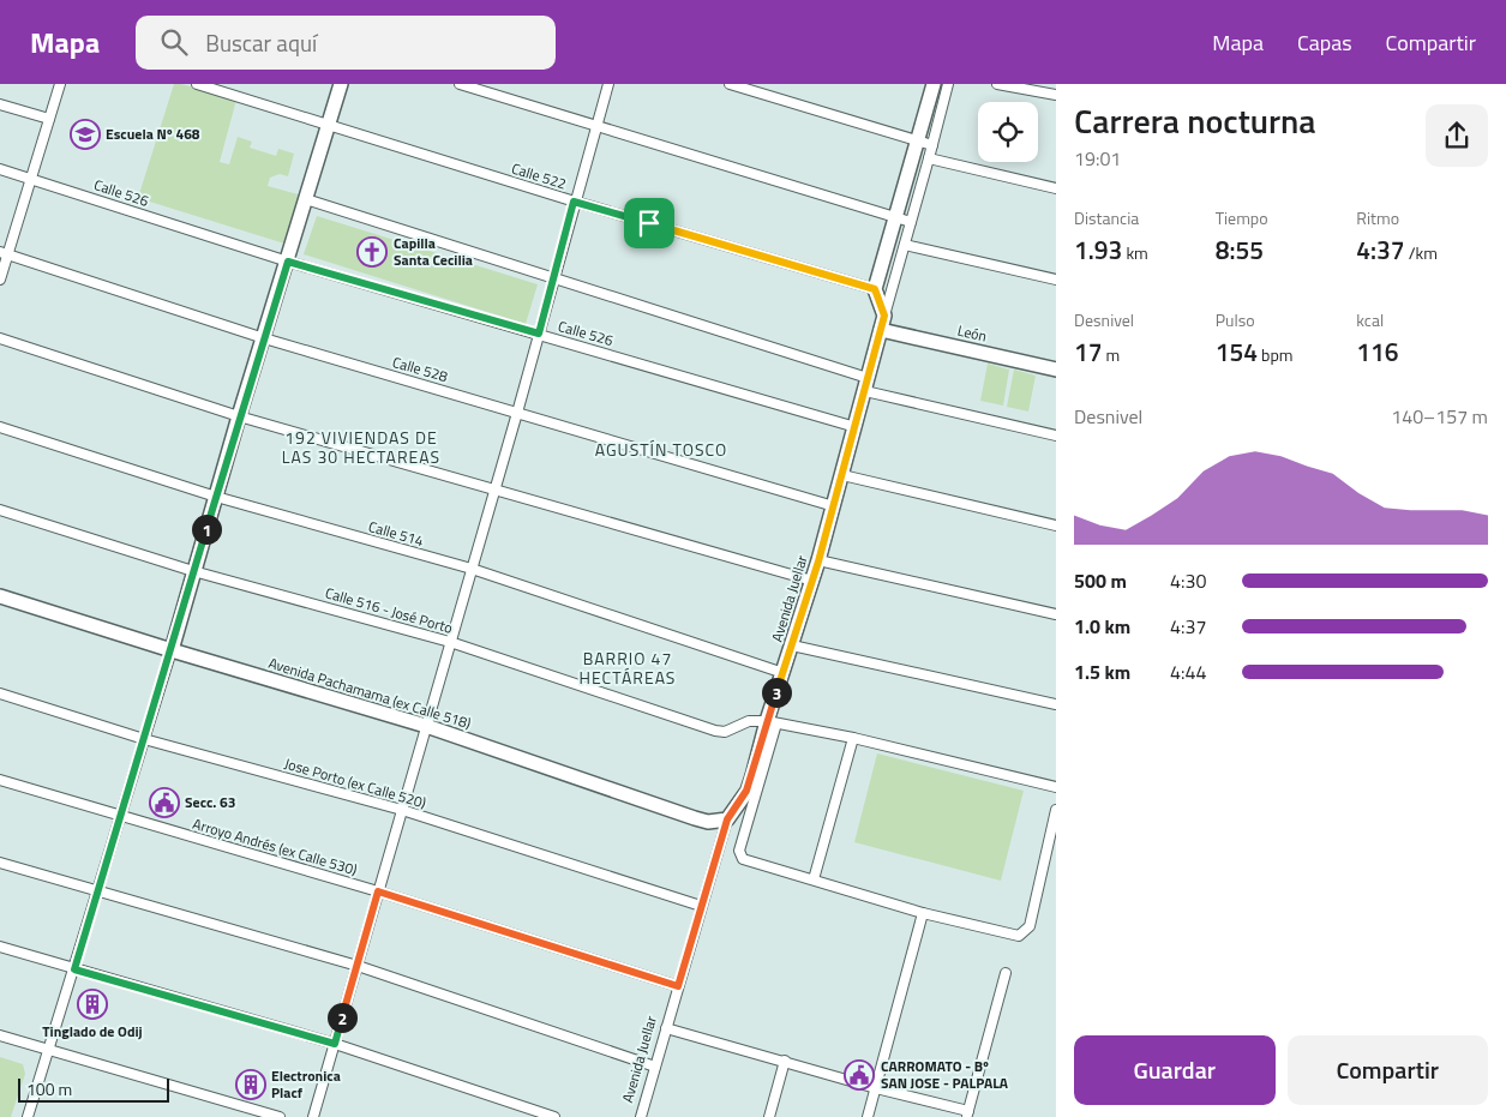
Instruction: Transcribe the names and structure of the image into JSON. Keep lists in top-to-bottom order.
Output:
{
  "streets": {
    "street": [
      "Calle 522",
      "Calle 526",
      "León",
      "Calle 528",
      "Calle 514",
      "Avenida Juellar",
      "Calle 516 - José Porto",
      "Avenida Pachamama (ex Calle 518)",
      "Jose Porto (ex Calle 520)",
      "Arroyo Andrés (ex Calle 530)"
    ]
  },
  "crossings": [
    ["Calle 526", "Avenida Juellar"],
    ["León", "Avenida Juellar"],
    ["Calle 528", "Avenida Juellar"],
    ["Calle 514", "Avenida Juellar"],
    ["Avenida Juellar", "Calle 516 - José Porto"],
    ["Avenida Juellar", "Avenida Pachamama (ex Calle 518)"],
    ["Avenida Juellar", "Jose Porto (ex Calle 520)"],
    ["Avenida Juellar", "Arroyo Andrés (ex Calle 530)"]
  ],
  "districts": ["192 VIVIENDAS DE LAS 30 HECTAREAS", "AGUSTÍN TOSCO", "BARRIO 47 HECTÁREAS"],
  "places": {
    "school or university": ["Escuela Nº 468"],
    "church": ["Capilla Santa Cecilia"],
    "public building": ["Secc. 63", "CARROMATO - Bº SAN JOSE - PALPALA"],
    "building": ["Tinglado de Odij", "Electronica Placf"]
  },
  "scale_bar": "100 m",
  "page": {
    "header": "Mapa",
    "search": "Buscar aquí",
    "nav": ["Mapa", "Capas", "Compartir"],
    "heading": ["Carrera nocturna", "19:01"],
    "stats": [
      ["Distancia", "1.93 km"],
      ["Tiempo", "8:55"],
      ["Ritmo", "4:37 /km"],
      ["Desnivel", "17 m"],
      ["Pulso", "154 bpm"],
      ["kcal", "116"]
    ],
    "chart": ["Desnivel", "140–157 m"],
    "pins": ["1", "3", "2"],
    "list": [
      {
        "name": "500 m",
        "note": "4:30"
      },
      {
        "name": "1.0 km",
        "note": "4:37"
      },
      {
        "name": "1.5 km",
        "note": "4:44"
      }
    ],
    "buttons": ["Guardar", "Compartir"],
    "scale": "100 m"
  }
}
